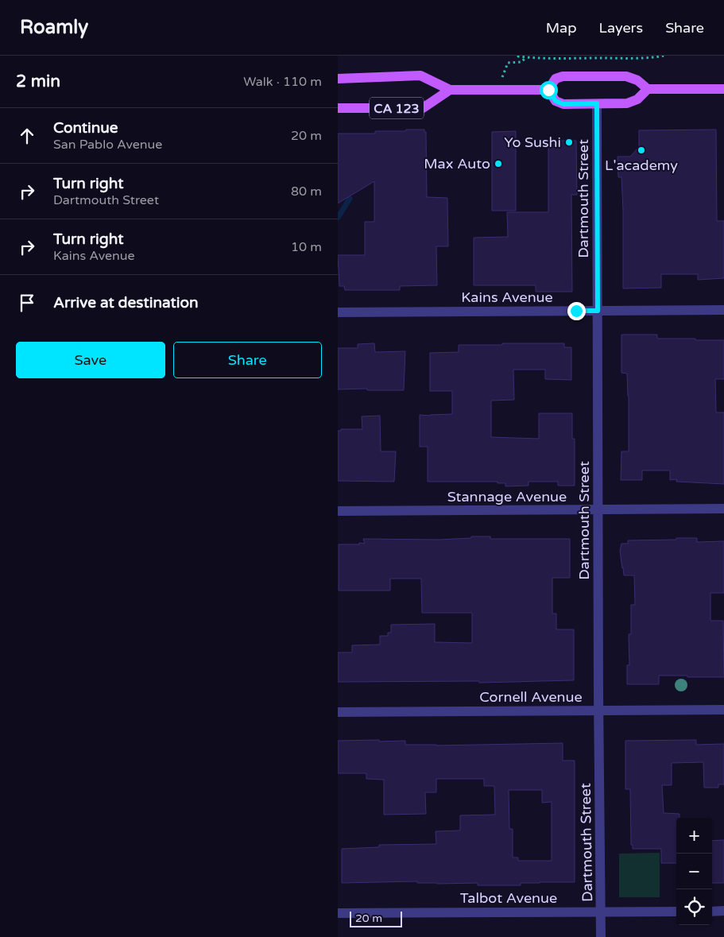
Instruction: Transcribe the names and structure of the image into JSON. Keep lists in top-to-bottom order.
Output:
{
  "streets": {
    "main road": ["CA 123"],
    "street": [
      "Dartmouth Street",
      "Kains Avenue",
      "Stannage Avenue",
      "Cornell Avenue",
      "Talbot Avenue"
    ]
  },
  "crossings": [
    ["Dartmouth Street", "Kains Avenue"],
    ["Dartmouth Street", "Stannage Avenue"],
    ["Dartmouth Street", "Cornell Avenue"],
    ["Dartmouth Street", "Talbot Avenue"]
  ],
  "places": ["Yo Sushi", "L'academy", "Max Auto"],
  "scale_bar": "20 m",
  "page": {
    "header": "Roamly",
    "nav": ["Map", "Layers", "Share"],
    "heading": ["2 min", "Walk · 110 m"],
    "list": [
      ["Continue", "San Pablo Avenue", "20 m"],
      ["Turn right", "Dartmouth Street", "80 m"],
      ["Turn right", "Kains Avenue", "10 m"],
      "Arrive at destination"
    ],
    "buttons": ["Save", "Share"],
    "map_buttons": ["+", "−"],
    "scale": "20 m"
  }
}
